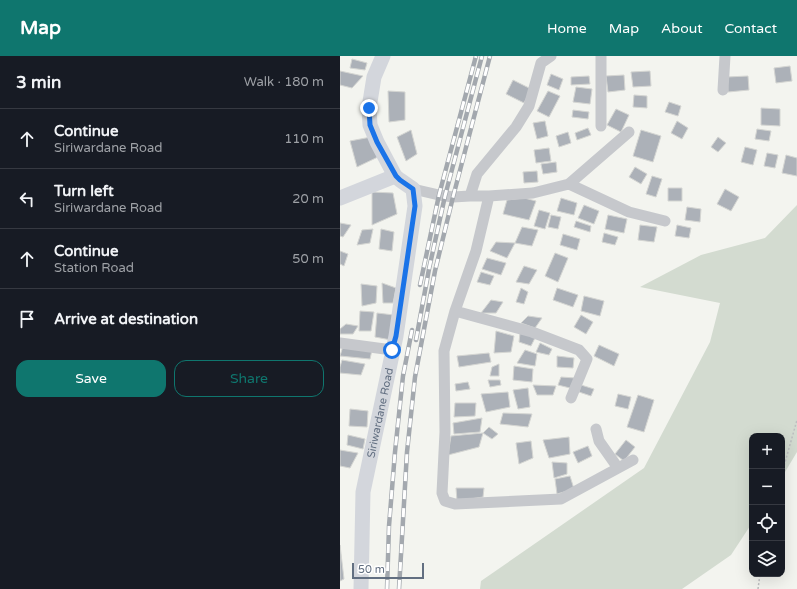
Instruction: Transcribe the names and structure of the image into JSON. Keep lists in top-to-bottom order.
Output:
{
  "streets": {
    "street": ["Siriwardane Road"]
  },
  "scale_bar": "50 m",
  "page": {
    "header": "Map",
    "nav": [
      "Home",
      "Map",
      "About",
      "Contact"
    ],
    "heading": ["3 min", "Walk · 180 m"],
    "list": [
      ["Continue", "Siriwardane Road", "110 m"],
      ["Turn left", "Siriwardane Road", "20 m"],
      ["Continue", "Station Road", "50 m"],
      "Arrive at destination"
    ],
    "buttons": ["Save", "Share"],
    "map_buttons": ["+", "−"],
    "scale": "50 m"
  }
}
